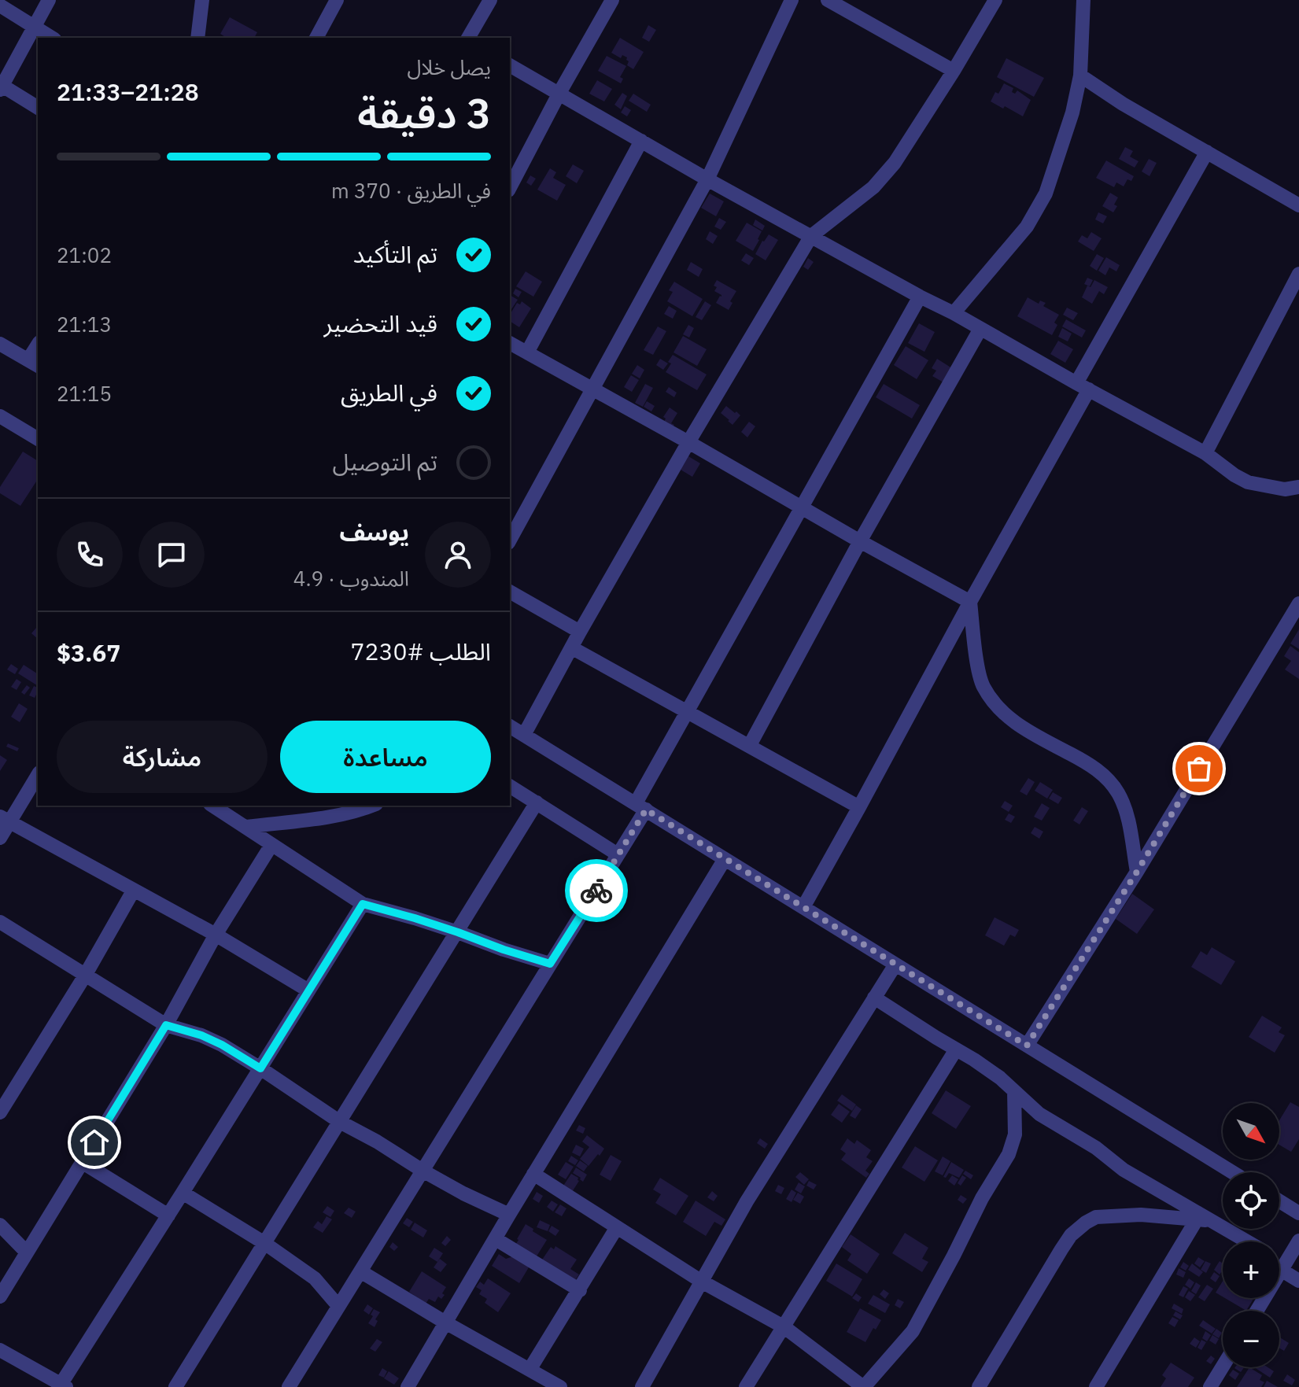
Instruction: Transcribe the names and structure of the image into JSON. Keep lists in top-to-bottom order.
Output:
{
  "north": "bottom right",
  "page": {
    "heading": ["3 دقيقة", "يصل خلال", "21:28–21:33"],
    "panel": [
      "يوسف",
      "المندوب · 4.9",
      "الطلب #7230",
      "$3.67"
    ],
    "bar": "في الطريق · 370 m",
    "list": [
      ["تم التأكيد", "21:02"],
      ["قيد التحضير", "21:13"],
      ["في الطريق", "21:15"],
      "تم التوصيل"
    ],
    "buttons": ["مساعدة", "مشاركة"],
    "map_buttons": ["+", "−"]
  }
}
